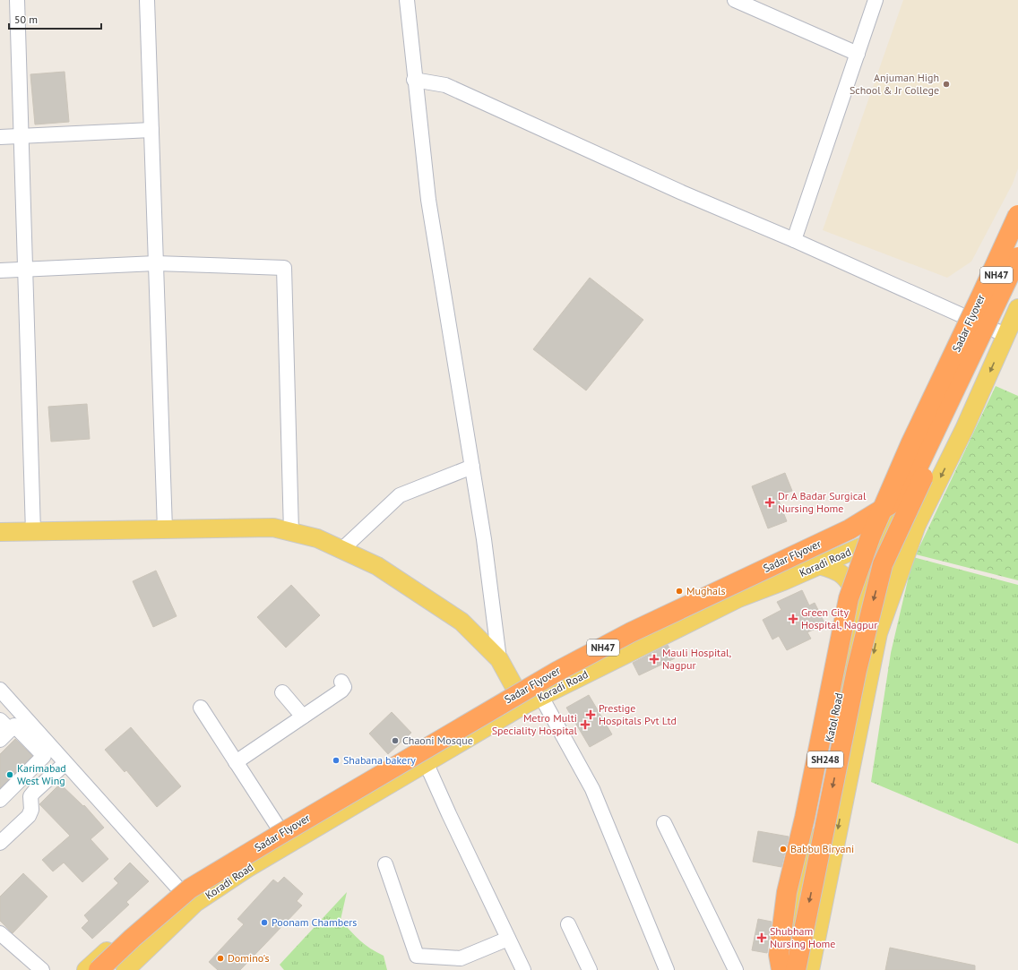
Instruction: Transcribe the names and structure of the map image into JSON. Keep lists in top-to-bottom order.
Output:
{
  "streets": {
    "highway": ["NH47", "Sadar Flyover"],
    "main road": ["Koradi Road", "Katol Road", "SH248"]
  },
  "crossings": [
    ["NH47", "Katol Road"],
    ["Sadar Flyover", "Koradi Road"],
    ["Sadar Flyover", "Katol Road"],
    ["Koradi Road", "Katol Road"],
    ["Koradi Road", "SH248"]
  ],
  "places": {
    "other": [
      "Anjuman High School & Jr College",
      "Mughals",
      "Chaoni Mosque",
      "Shabana bakery",
      "Karimabad West Wing",
      "Babbu Biryani",
      "Poonam Chambers",
      "Domino's"
    ],
    "health": [
      "Dr A Badar Surgical Nursing Home",
      "Green City Hospital, Nagpur",
      "Mauli Hospital, Nagpur",
      "Prestige Hospitals Pvt Ltd",
      "Metro Multi Speciality Hospital",
      "Shubham Nursing Home"
    ]
  },
  "scale_bar": "50 m"
}
